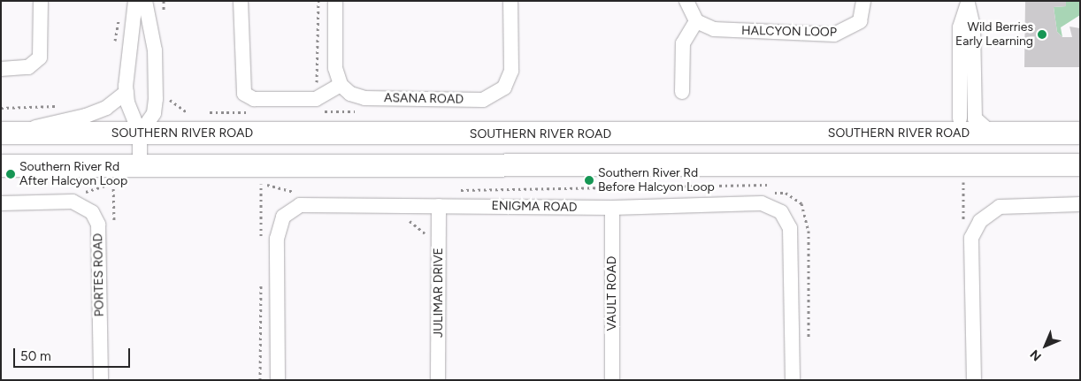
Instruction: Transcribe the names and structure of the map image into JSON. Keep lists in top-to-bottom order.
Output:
{
  "streets": {
    "main road": ["SOUTHERN RIVER ROAD"],
    "street": [
      "HALCYON LOOP",
      "ASANA ROAD",
      "ENIGMA ROAD",
      "PORTES ROAD",
      "JULIMAR DRIVE",
      "VAULT ROAD"
    ]
  },
  "crossings": [
    ["ENIGMA ROAD", "JULIMAR DRIVE"],
    ["ENIGMA ROAD", "VAULT ROAD"]
  ],
  "places": ["Wild Berries Early Learning", "Southern River Rd After Halcyon Loop", "Southern River Rd Before Halcyon Loop"],
  "scale_bar": "50 m",
  "north": "bottom left"
}
